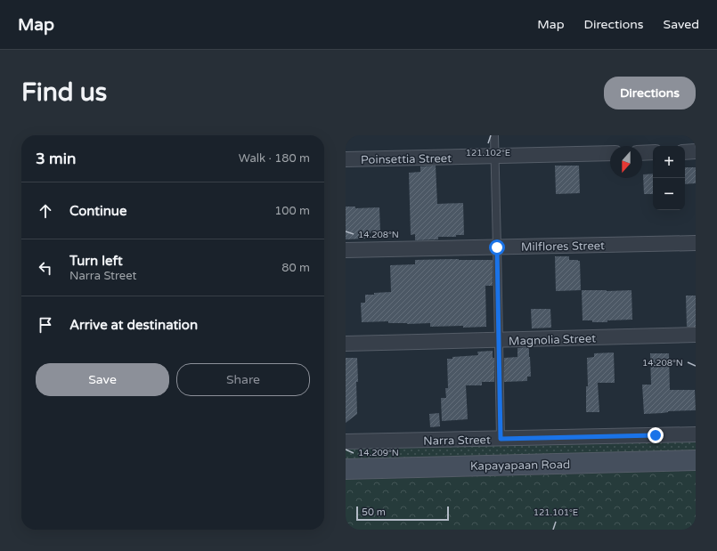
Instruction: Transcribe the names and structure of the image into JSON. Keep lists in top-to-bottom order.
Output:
{
  "streets": {
    "street": [
      "Poinsettia Street",
      "Milflores Street",
      "Magnolia Street",
      "Narra Street",
      "Kapayapaan Road"
    ]
  },
  "scale_bar": "50 m",
  "north": "bottom",
  "page": {
    "header": "Map",
    "nav": ["Map", "Directions", "Saved"],
    "buttons": [
      "Directions",
      ["Save", "Share"]
    ],
    "title": "Find us",
    "heading": ["3 min", "Walk · 180 m"],
    "map_buttons": ["+", "−"],
    "list": [
      ["Continue", "100 m"],
      ["Turn left", "Narra Street", "80 m"],
      "Arrive at destination"
    ],
    "scale": "50 m"
  },
  "coordinates": [
    "121.102°E",
    "14.208°N",
    "14.209°N",
    "121.101°E"
  ]
}
